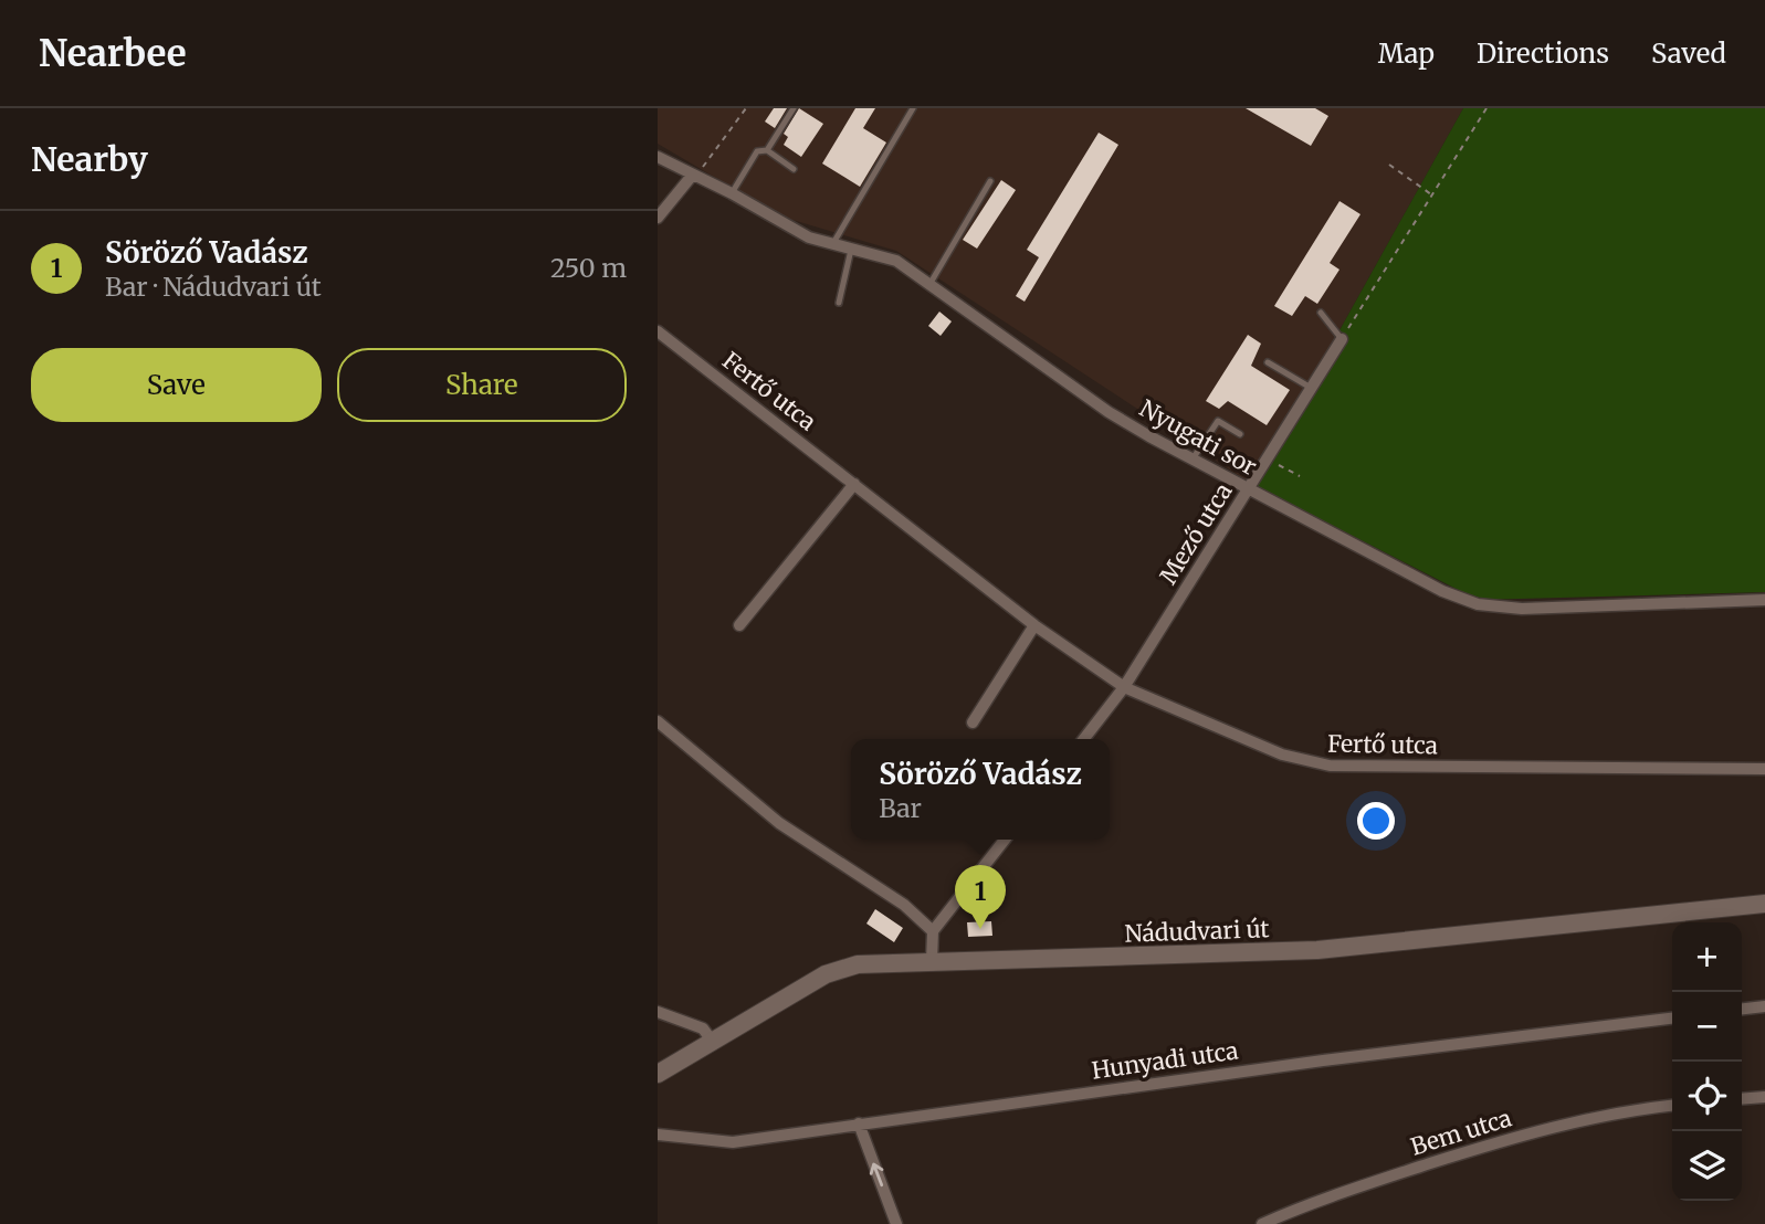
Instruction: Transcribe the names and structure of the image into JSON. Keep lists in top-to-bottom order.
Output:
{
  "streets": {
    "main road": ["Nádudvari út"],
    "street": [
      "Fertő utca",
      "Nyugati sor",
      "Mező utca",
      "Hunyadi utca",
      "Bem utca"
    ]
  },
  "crossings": [
    ["Fertő utca", "Mező utca"],
    ["Nyugati sor", "Mező utca"]
  ],
  "page": {
    "header": "Nearbee",
    "nav": ["Map", "Directions", "Saved"],
    "heading": "Nearby",
    "list": [
      {
        "mark": "1",
        "name": "Söröző Vadász",
        "note": "Bar · Nádudvari út",
        "value": "250 m"
      }
    ],
    "buttons": ["Save", "Share"],
    "popup": ["Söröző Vadász", "Bar"],
    "pins": "1",
    "map_buttons": ["+", "−"]
  }
}
